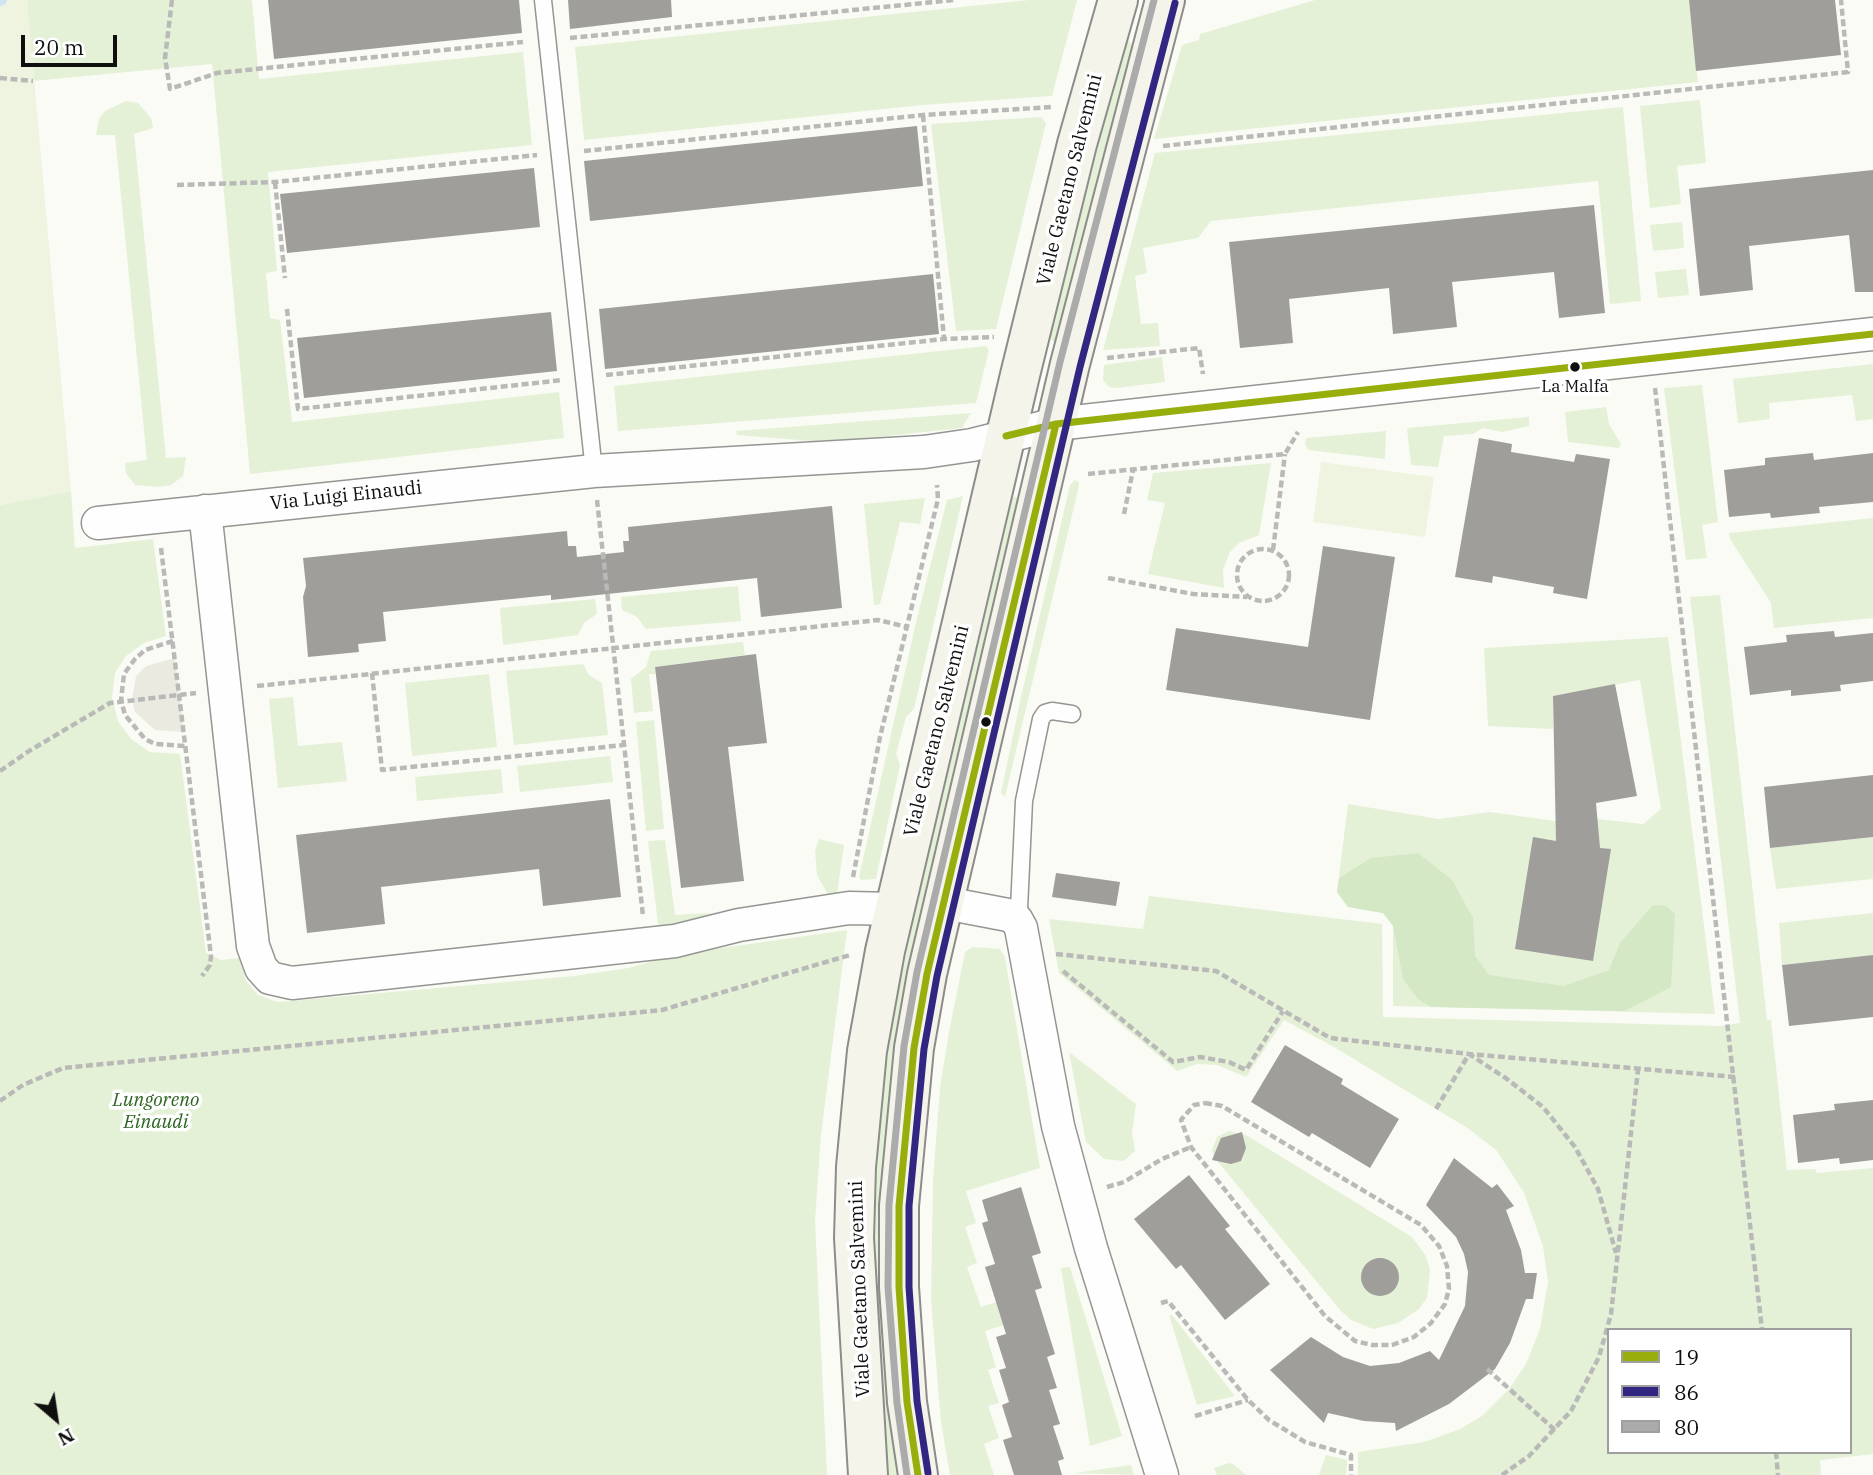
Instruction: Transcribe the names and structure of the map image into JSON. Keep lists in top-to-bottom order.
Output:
{
  "streets": {
    "main road": ["Viale Gaetano Salvemini"],
    "street": ["Via Luigi Einaudi"]
  },
  "crossings": [
    ["Viale Gaetano Salvemini", "Via Luigi Einaudi"]
  ],
  "parks": ["Lungoreno Einaudi"],
  "places": ["La Malfa"],
  "lines": ["transit line 80", "transit line 86", "transit line 19"],
  "legend": ["19", "86", "80"],
  "scale_bar": "20 m",
  "north": "bottom right"
}
